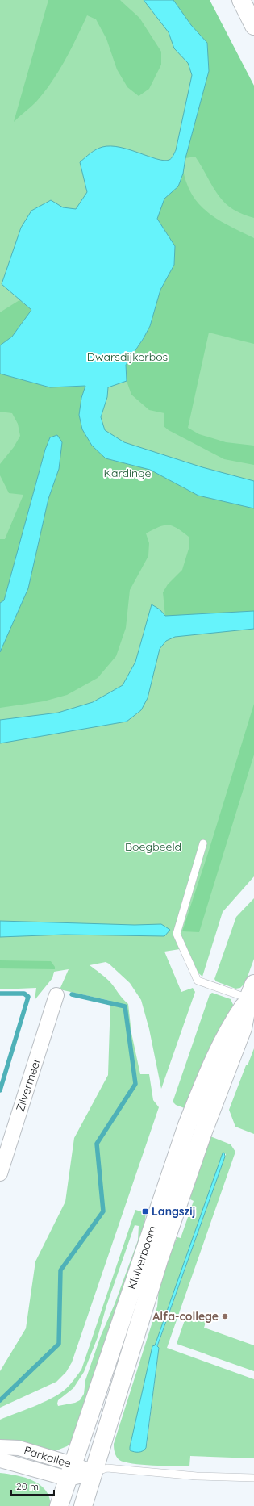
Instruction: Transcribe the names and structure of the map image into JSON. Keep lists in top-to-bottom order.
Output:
{
  "streets": {
    "main road": ["Kluiverboom"],
    "street": ["Zilvermeer", "Parkallee"]
  },
  "crossings": [
    ["Kluiverboom", "Parkallee"]
  ],
  "parks": ["Dwarsdijkerbos", "Kardinge", "Boegbeeld"],
  "places": {
    "transit": ["Langszij"],
    "other": ["Alfa-college"]
  },
  "scale_bar": "20 m"
}
